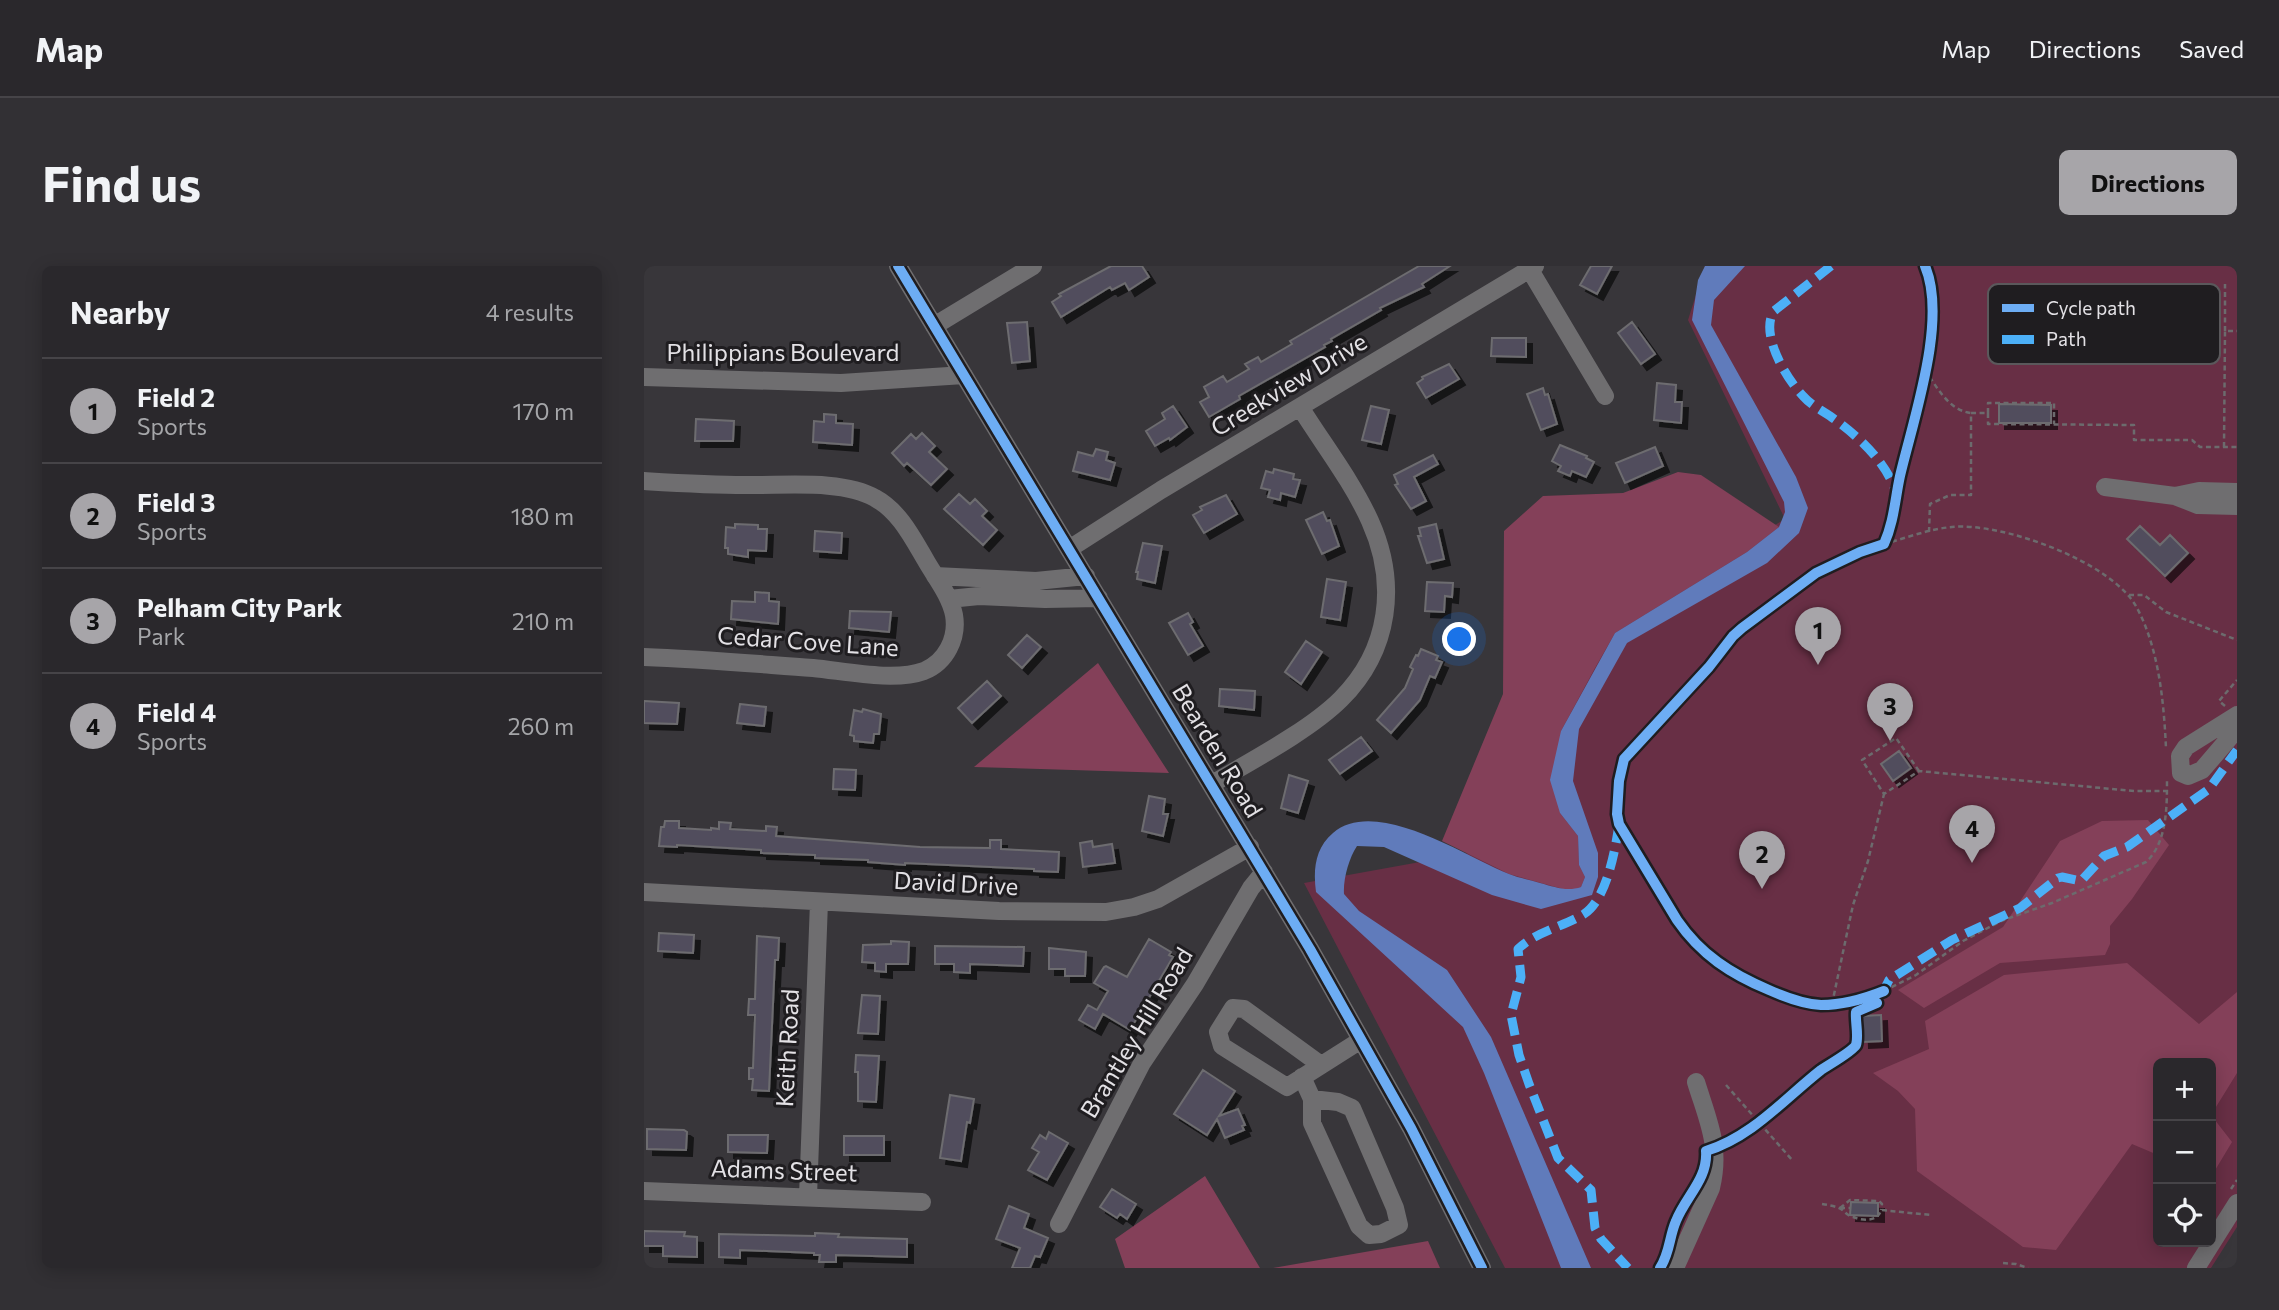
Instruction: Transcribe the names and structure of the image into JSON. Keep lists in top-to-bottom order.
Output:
{
  "streets": {
    "street": [
      "Philippians Boulevard",
      "Creekview Drive",
      "Cedar Cove Lane",
      "Bearden Road",
      "David Drive",
      "Brantley Hill Road",
      "Keith Road",
      "Adams Street"
    ]
  },
  "crossings": [
    ["Philippians Boulevard", "Bearden Road"],
    ["Creekview Drive", "Bearden Road"],
    ["Bearden Road", "David Drive"],
    ["Bearden Road", "Brantley Hill Road"],
    ["David Drive", "Keith Road"],
    ["Keith Road", "Adams Street"]
  ],
  "legend": ["Cycle path", "Path"],
  "page": {
    "header": "Map",
    "nav": ["Map", "Directions", "Saved"],
    "buttons": "Directions",
    "title": "Find us",
    "heading": ["Nearby", "4 results"],
    "list": [
      {
        "mark": "1",
        "name": "Field 2",
        "note": "Sports",
        "value": "170 m"
      },
      {
        "mark": "2",
        "name": "Field 3",
        "note": "Sports",
        "value": "180 m"
      },
      {
        "mark": "3",
        "name": "Pelham City Park",
        "note": "Park",
        "value": "210 m"
      },
      {
        "mark": "4",
        "name": "Field 4",
        "note": "Sports",
        "value": "260 m"
      }
    ],
    "pins": [
      "1",
      "3",
      "4",
      "2"
    ],
    "map_buttons": ["+", "−"]
  }
}
